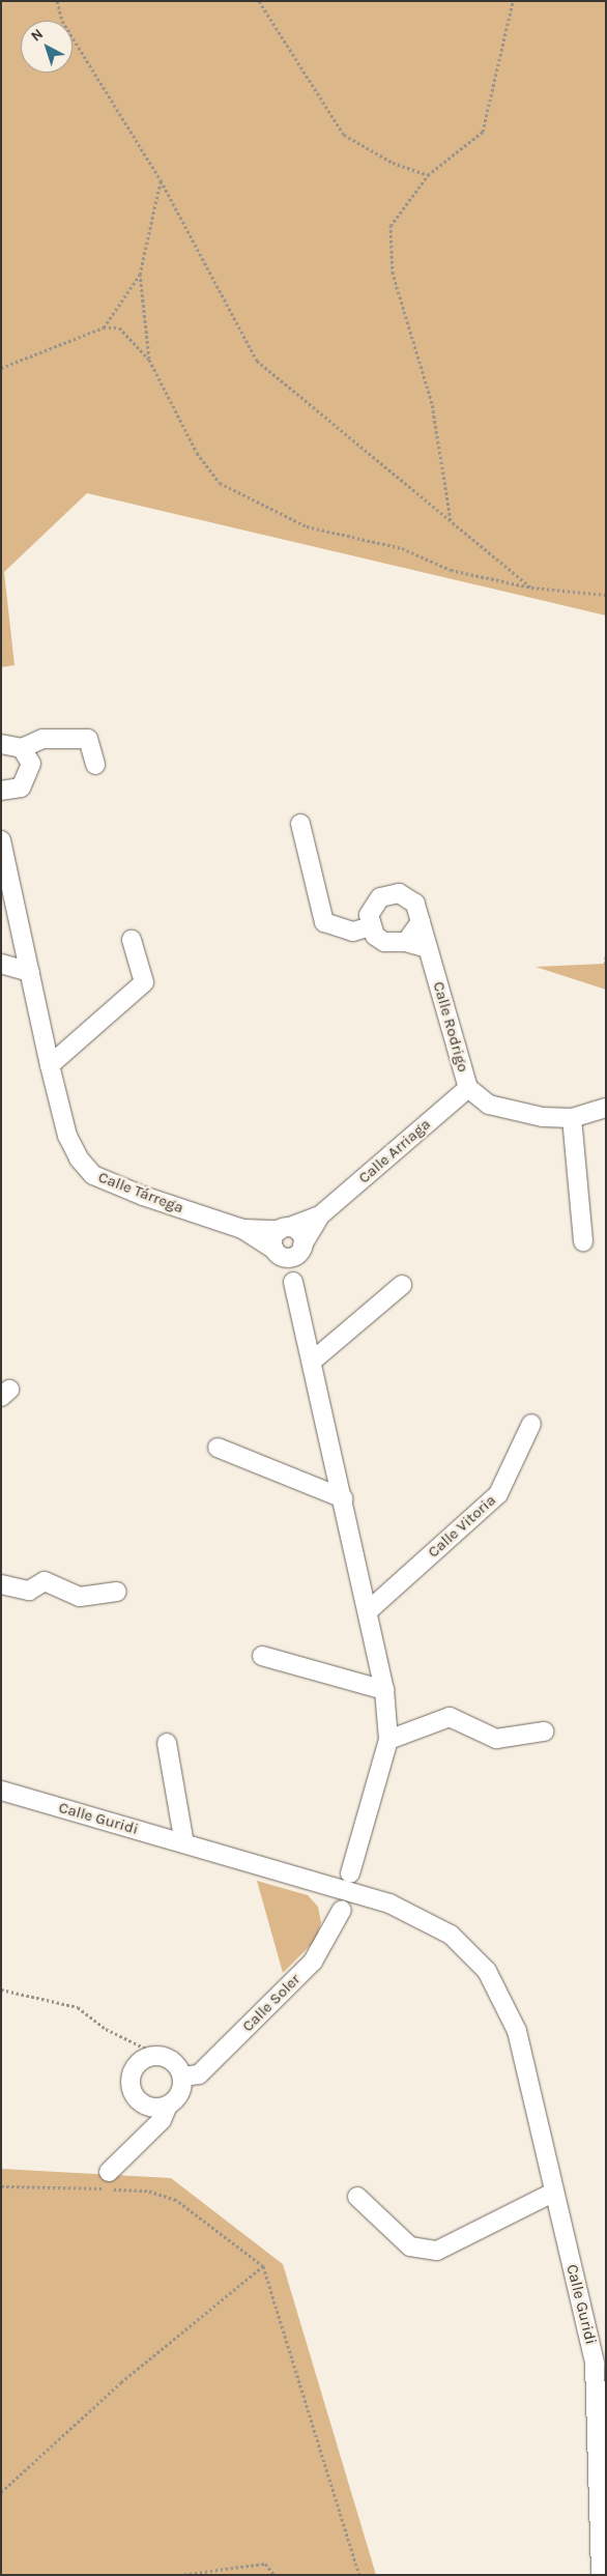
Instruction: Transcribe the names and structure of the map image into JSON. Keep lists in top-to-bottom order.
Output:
{
  "streets": {
    "street": [
      "Calle Rodrigo",
      "Calle Arriaga",
      "Calle Tárrega",
      "Calle Vitoria",
      "Calle Guridi",
      "Calle Soler"
    ]
  },
  "crossings": [
    ["Calle Rodrigo", "Calle Arriaga"],
    ["Calle Arriaga", "Calle Tárrega"]
  ],
  "north": "top left"
}
